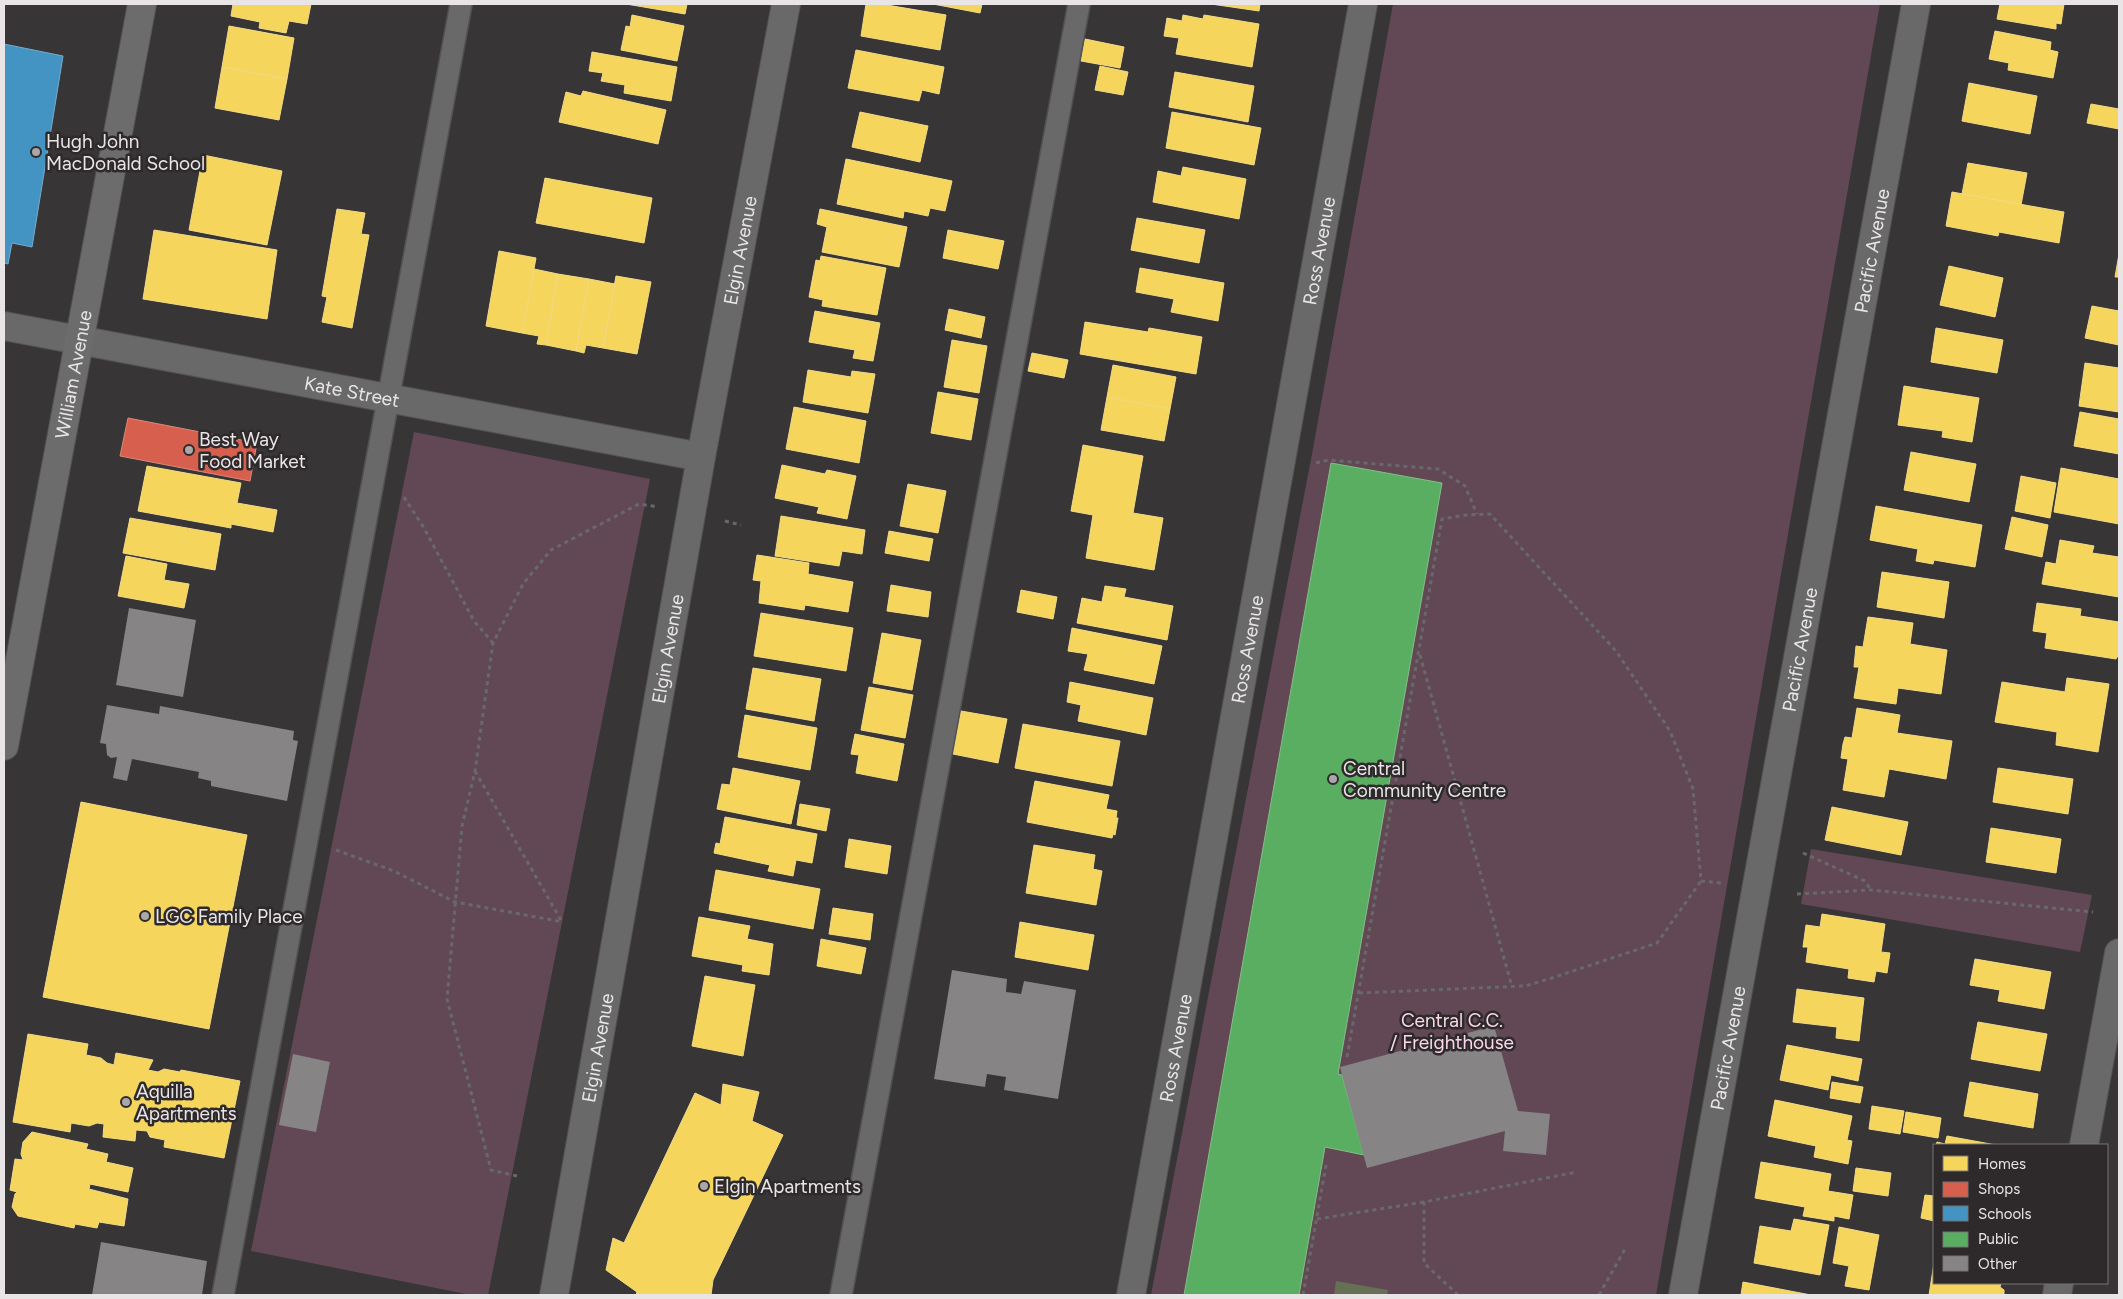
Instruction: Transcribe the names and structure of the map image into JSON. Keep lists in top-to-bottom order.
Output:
{
  "streets": {
    "main road": ["William Avenue"],
    "street": [
      "Elgin Avenue",
      "Ross Avenue",
      "Pacific Avenue",
      "Kate Street"
    ]
  },
  "crossings": [
    ["Elgin Avenue", "Kate Street"],
    ["William Avenue", "Kate Street"]
  ],
  "parks": ["Central C.C. / Freighthouse"],
  "places": [
    "Hugh John MacDonald School",
    "Best Way Food Market",
    "Central Community Centre",
    "LGC Family Place",
    "Aquilla Apartments",
    "Elgin Apartments"
  ],
  "legend": [
    "Homes",
    "Shops",
    "Schools",
    "Public",
    "Other"
  ]
}
